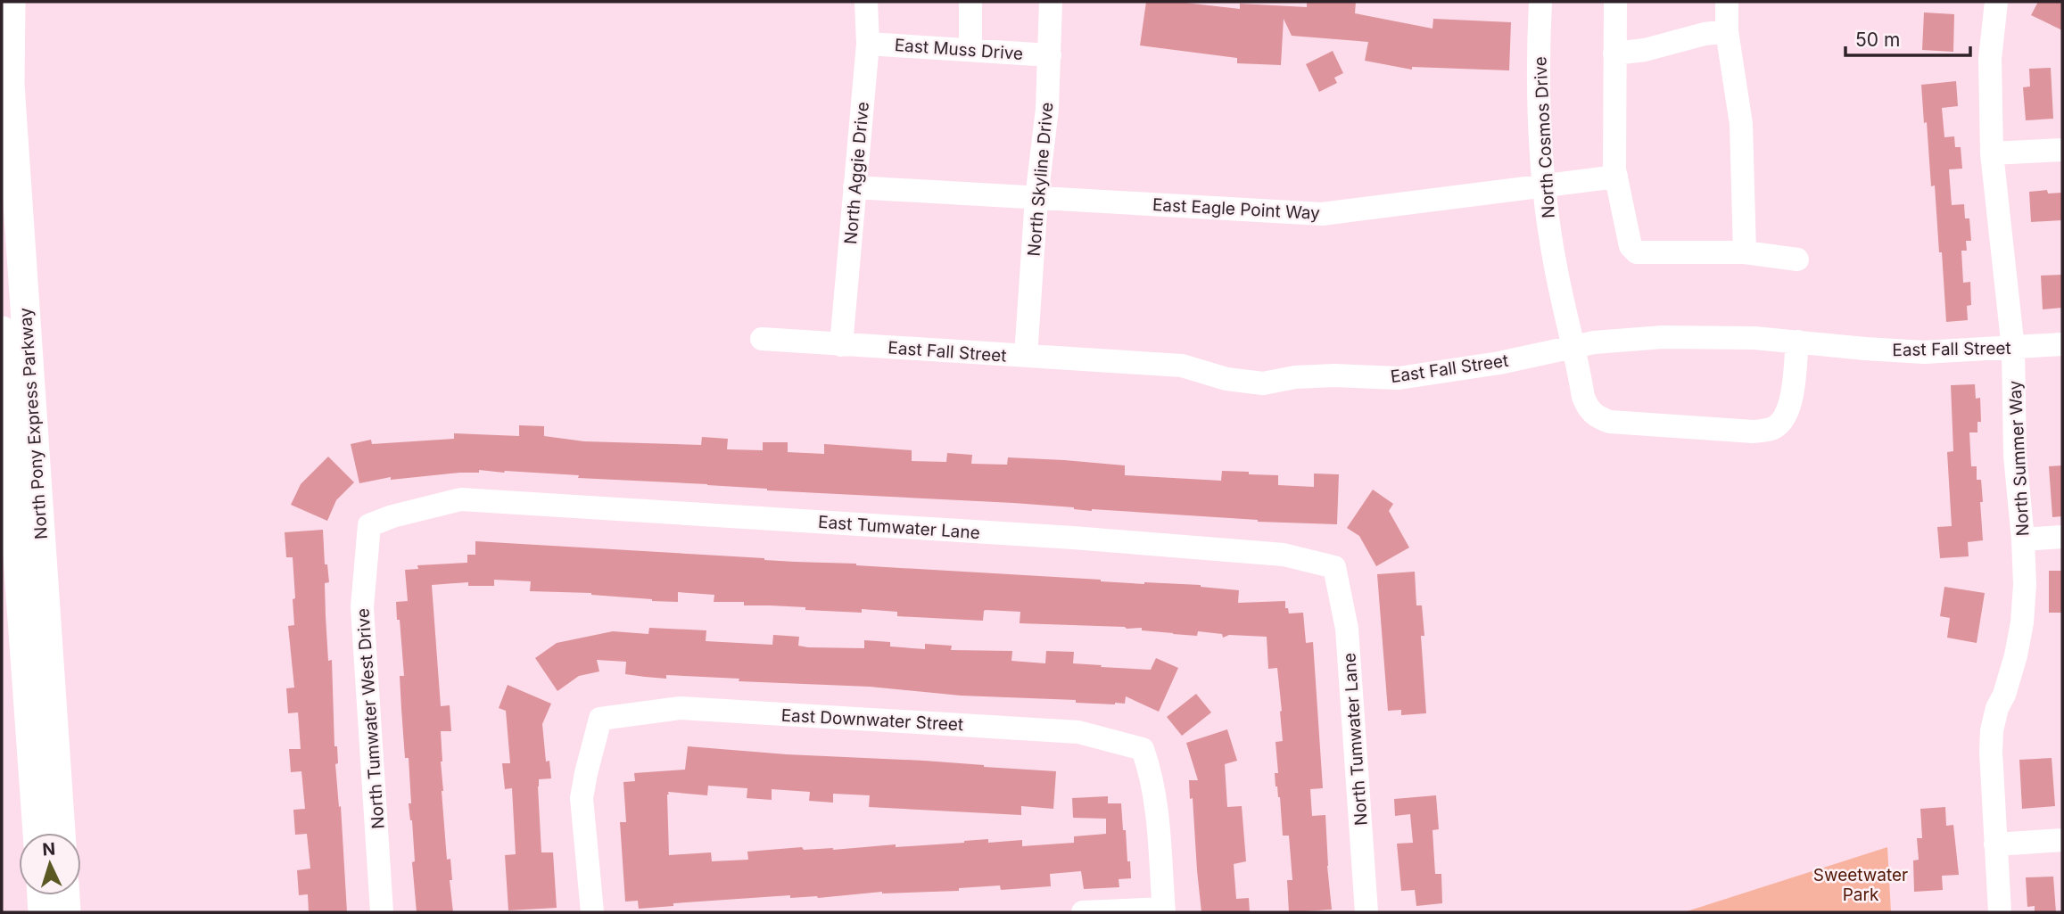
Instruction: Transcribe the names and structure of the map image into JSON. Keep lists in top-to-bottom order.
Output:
{
  "streets": {
    "main road": ["North Pony Express Parkway"],
    "street": [
      "East Muss Drive",
      "North Cosmos Drive",
      "North Aggie Drive",
      "North Skyline Drive",
      "East Eagle Point Way",
      "East Fall Street",
      "North Summer Way",
      "East Tumwater Lane",
      "North Tumwater West Drive",
      "East Downwater Street",
      "North Tumwater Lane"
    ]
  },
  "crossings": [
    ["East Muss Drive", "North Aggie Drive"],
    ["East Muss Drive", "North Skyline Drive"],
    ["North Cosmos Drive", "East Eagle Point Way"],
    ["North Cosmos Drive", "East Fall Street"],
    ["North Aggie Drive", "East Eagle Point Way"],
    ["North Aggie Drive", "East Fall Street"],
    ["North Skyline Drive", "East Eagle Point Way"],
    ["North Skyline Drive", "East Fall Street"],
    ["East Fall Street", "North Summer Way"],
    ["East Tumwater Lane", "North Tumwater West Drive"],
    ["East Tumwater Lane", "North Tumwater Lane"]
  ],
  "parks": ["Sweetwater Park"],
  "scale_bar": "50 m",
  "north": "top"
}
